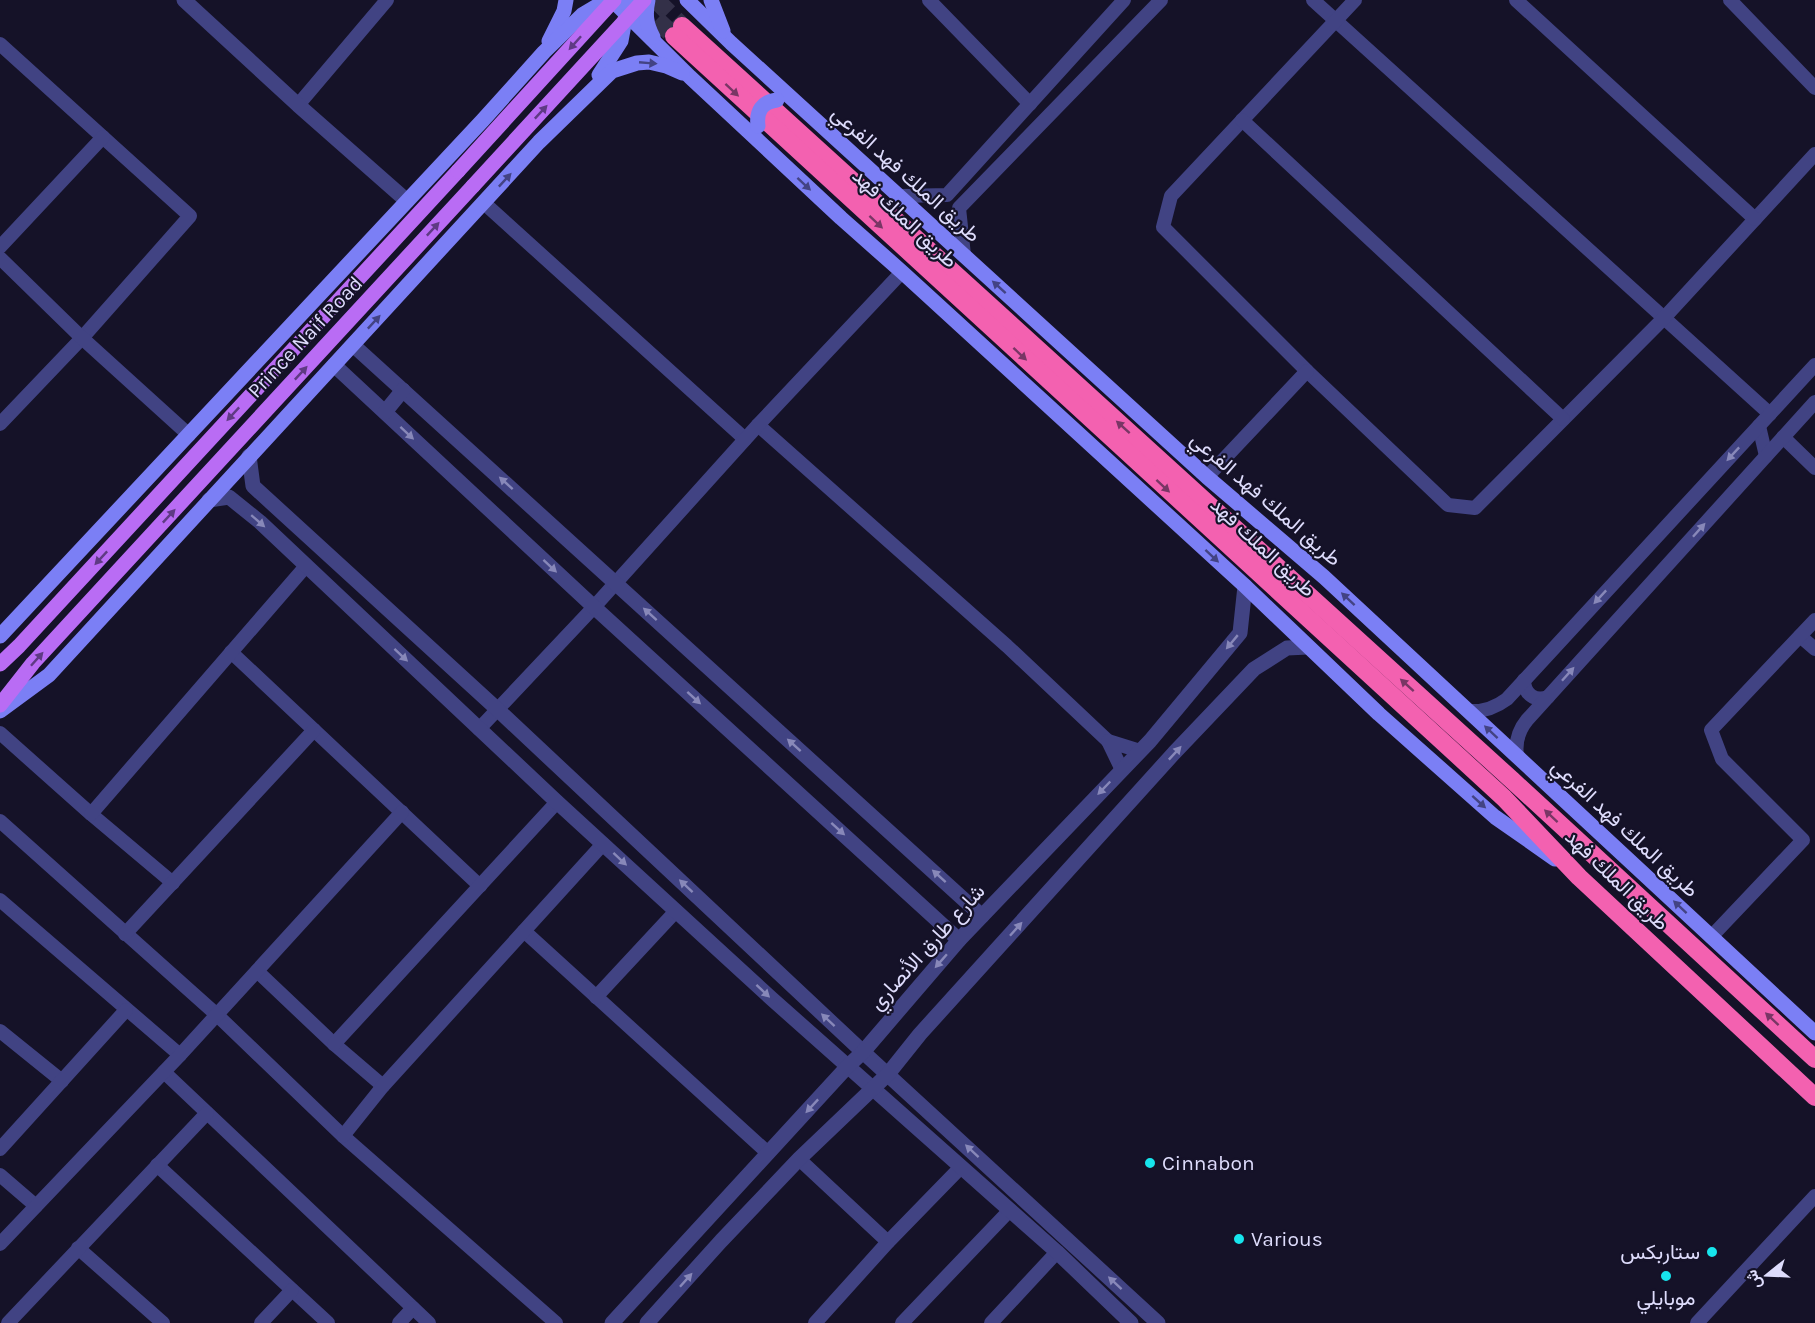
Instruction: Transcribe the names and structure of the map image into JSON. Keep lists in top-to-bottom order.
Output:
{
  "streets": {
    "highway": ["طريق الملك فهد"],
    "main road": ["طريق الملك فهد الفرعي", "Prince Naif Road"],
    "street": ["شارع طارق الأنصاري"]
  },
  "places": [
    "Cinnabon",
    "Various",
    "ستاربكس",
    "موبايلي"
  ],
  "north": "left"
}
